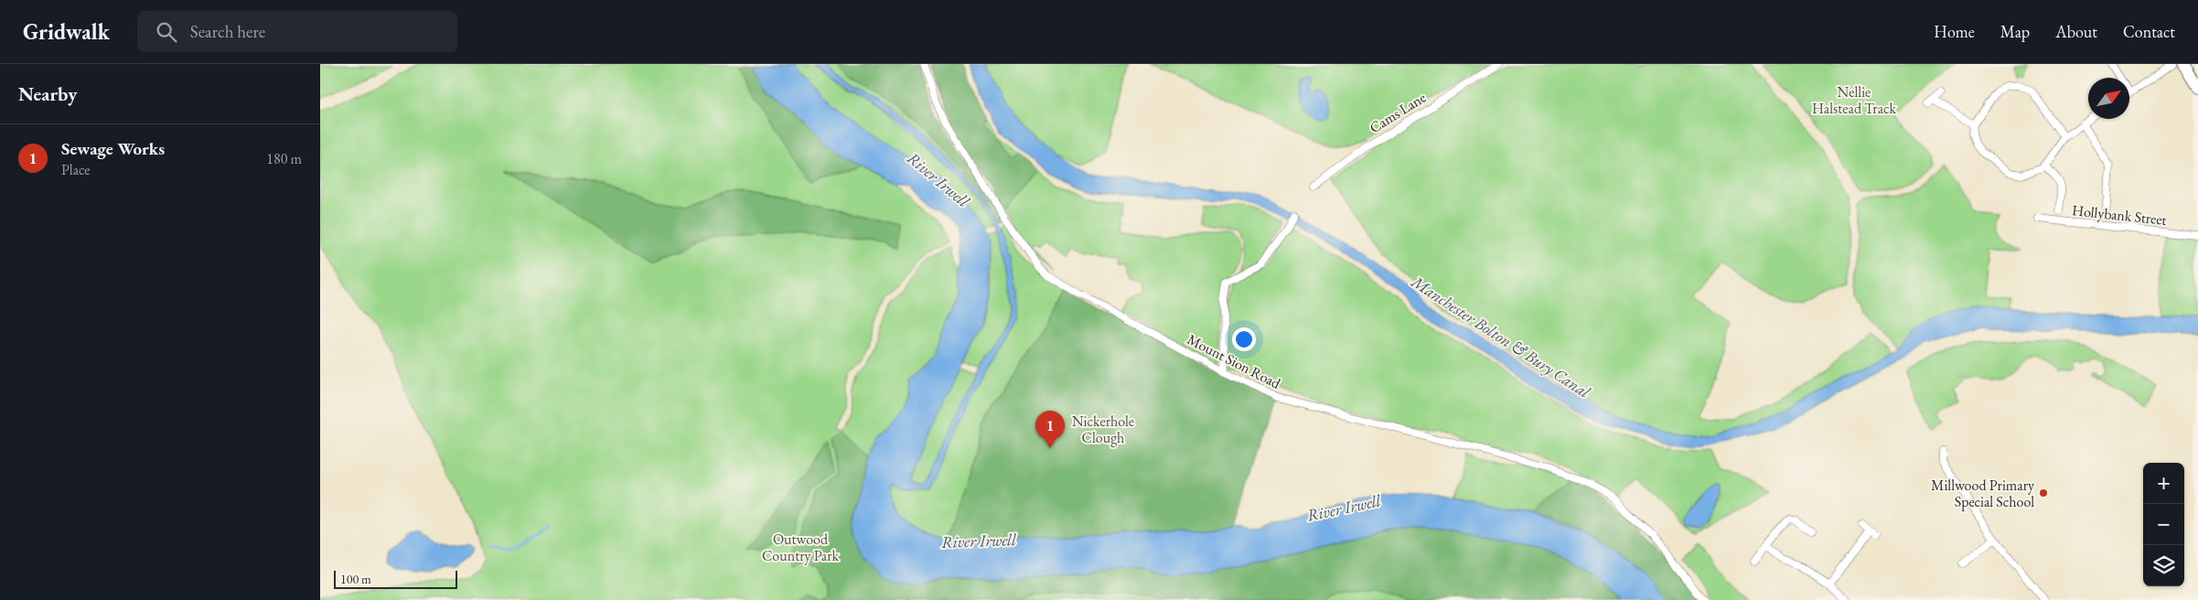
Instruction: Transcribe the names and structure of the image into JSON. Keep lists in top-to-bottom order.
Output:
{
  "streets": {
    "street": ["Cams Lane", "Hollybank Street", "Mount Sion Road"]
  },
  "water": ["River Irwell", "Manchester Bolton & Bury Canal"],
  "parks": ["Nellie Halstead Track", "Nickerhole Clough", "Outwood Country Park"],
  "places": ["Millwood Primary Special School"],
  "scale_bar": "100 m",
  "north": "top right",
  "page": {
    "header": "Gridwalk",
    "search": "Search here",
    "nav": [
      "Home",
      "Map",
      "About",
      "Contact"
    ],
    "heading": "Nearby",
    "list": [
      {
        "mark": "1",
        "name": "Sewage Works",
        "note": "Place",
        "value": "180 m"
      }
    ],
    "pins": "1",
    "map_buttons": ["+", "−"],
    "scale": "100 m"
  }
}
